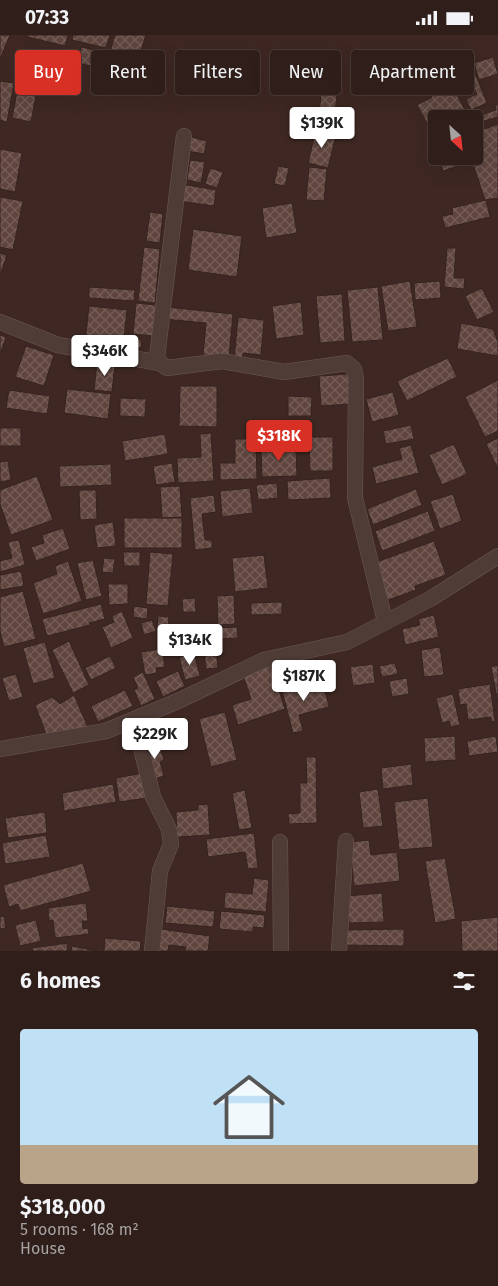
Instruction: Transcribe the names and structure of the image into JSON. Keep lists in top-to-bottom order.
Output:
{
  "north": "bottom right",
  "page": {
    "status": "07:33",
    "chip": [
      "Buy",
      "Rent",
      "Filters",
      "New",
      "Apartment"
    ],
    "price": [
      "$139K",
      "$346K",
      "$318K",
      "$134K",
      "$187K",
      "$229K"
    ],
    "heading": "6 homes",
    "list": [
      {
        "name": "$318,000",
        "note": "5 rooms · 168 m² · House"
      }
    ]
  }
}
